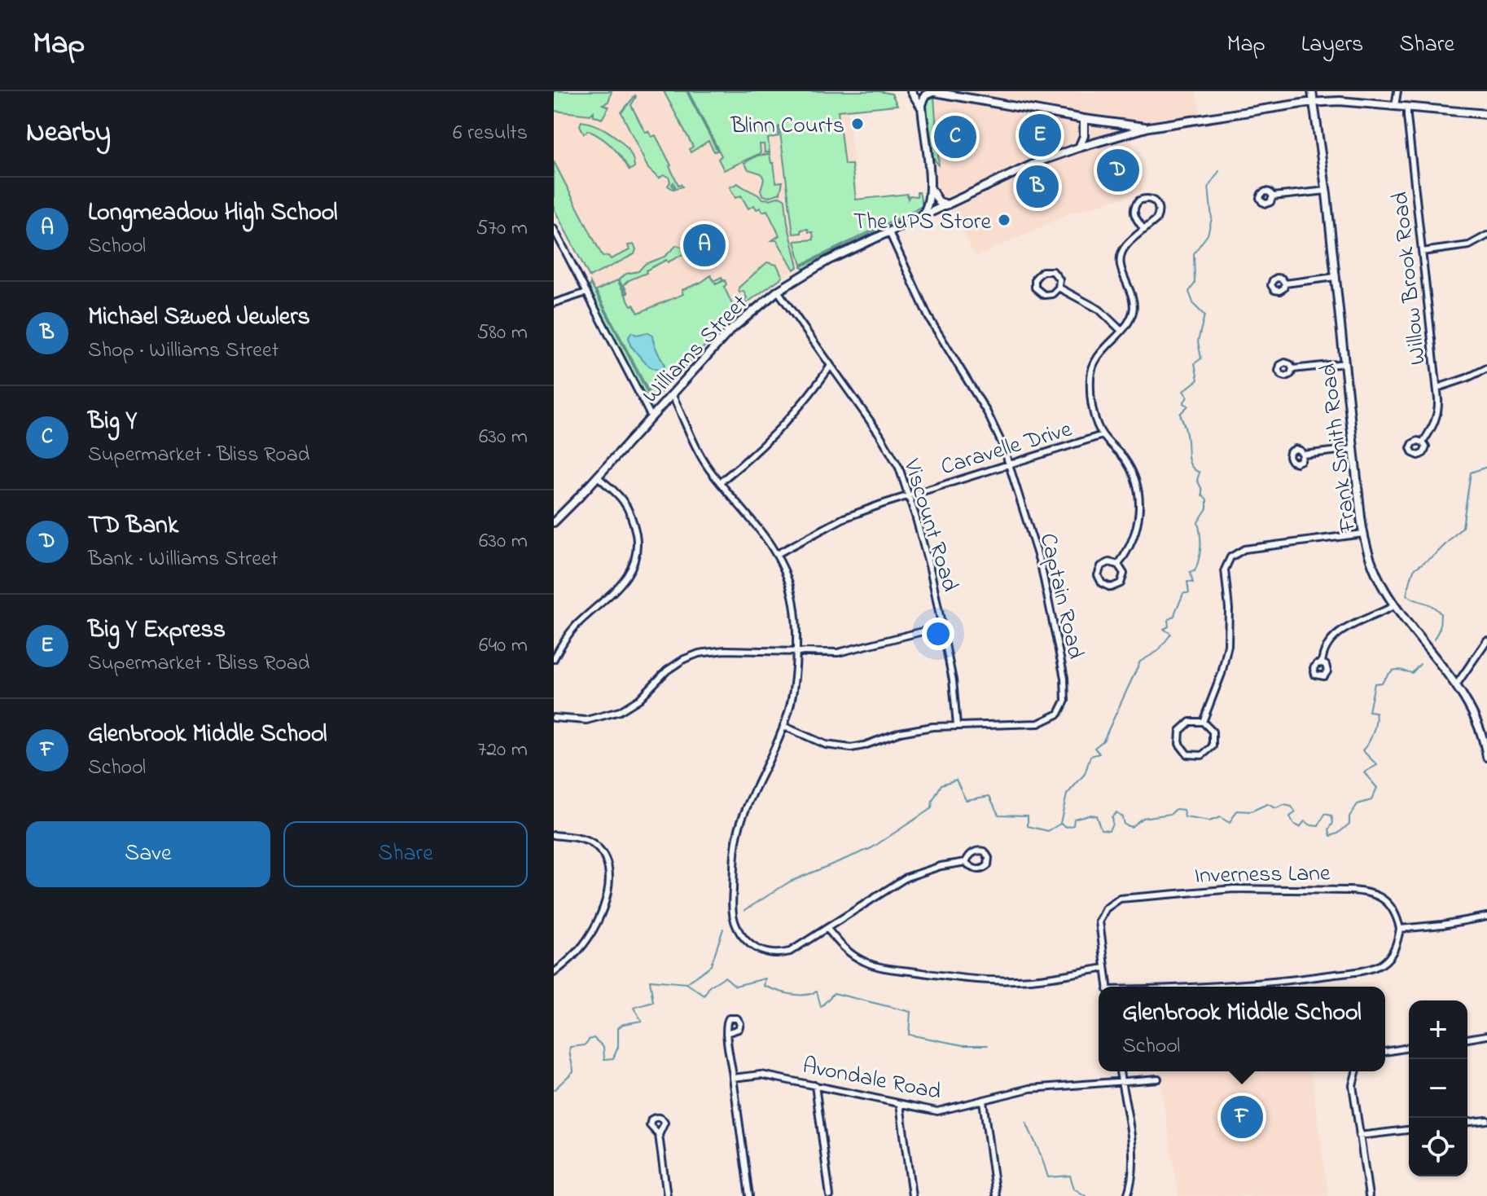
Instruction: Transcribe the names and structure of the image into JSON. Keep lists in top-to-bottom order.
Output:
{
  "streets": {
    "main road": ["Williams Street", "Frank Smith Road"],
    "street": [
      "Willow Brook Road",
      "Caravelle Drive",
      "Viscount Road",
      "Captain Road",
      "Inverness Lane",
      "Avondale Road"
    ]
  },
  "crossings": [
    ["Willow Brook Road", "Williams Street"],
    ["Williams Street", "Frank Smith Road"],
    ["Williams Street", "Viscount Road"],
    ["Williams Street", "Captain Road"],
    ["Caravelle Drive", "Viscount Road"],
    ["Caravelle Drive", "Captain Road"],
    ["Viscount Road", "Captain Road"]
  ],
  "places": ["Blinn Courts", "The UPS Store"],
  "page": {
    "header": "Map",
    "nav": ["Map", "Layers", "Share"],
    "heading": ["Nearby", "6 results"],
    "pins": [
      "E",
      "C",
      "D",
      "B",
      "A",
      "F"
    ],
    "list": [
      {
        "mark": "A",
        "name": "Longmeadow High School",
        "note": "School",
        "value": "570 m"
      },
      {
        "mark": "B",
        "name": "Michael Szwed Jewlers",
        "note": "Shop · Williams Street",
        "value": "580 m"
      },
      {
        "mark": "C",
        "name": "Big Y",
        "note": "Supermarket · Bliss Road",
        "value": "630 m"
      },
      {
        "mark": "D",
        "name": "TD Bank",
        "note": "Bank · Williams Street",
        "value": "630 m"
      },
      {
        "mark": "E",
        "name": "Big Y Express",
        "note": "Supermarket · Bliss Road",
        "value": "640 m"
      },
      {
        "mark": "F",
        "name": "Glenbrook Middle School",
        "note": "School",
        "value": "720 m"
      }
    ],
    "buttons": ["Save", "Share"],
    "popup": ["Glenbrook Middle School", "School"],
    "map_buttons": ["+", "−"]
  }
}
